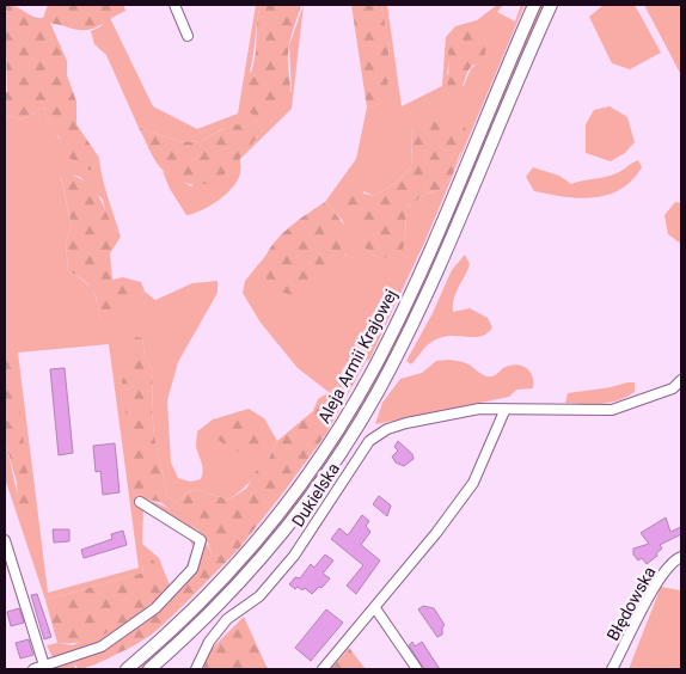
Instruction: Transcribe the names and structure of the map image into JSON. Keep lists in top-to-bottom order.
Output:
{
  "streets": {
    "main road": ["Aleja Armii Krajowej"],
    "street": ["Dukielska", "Błędowska"]
  }
}
